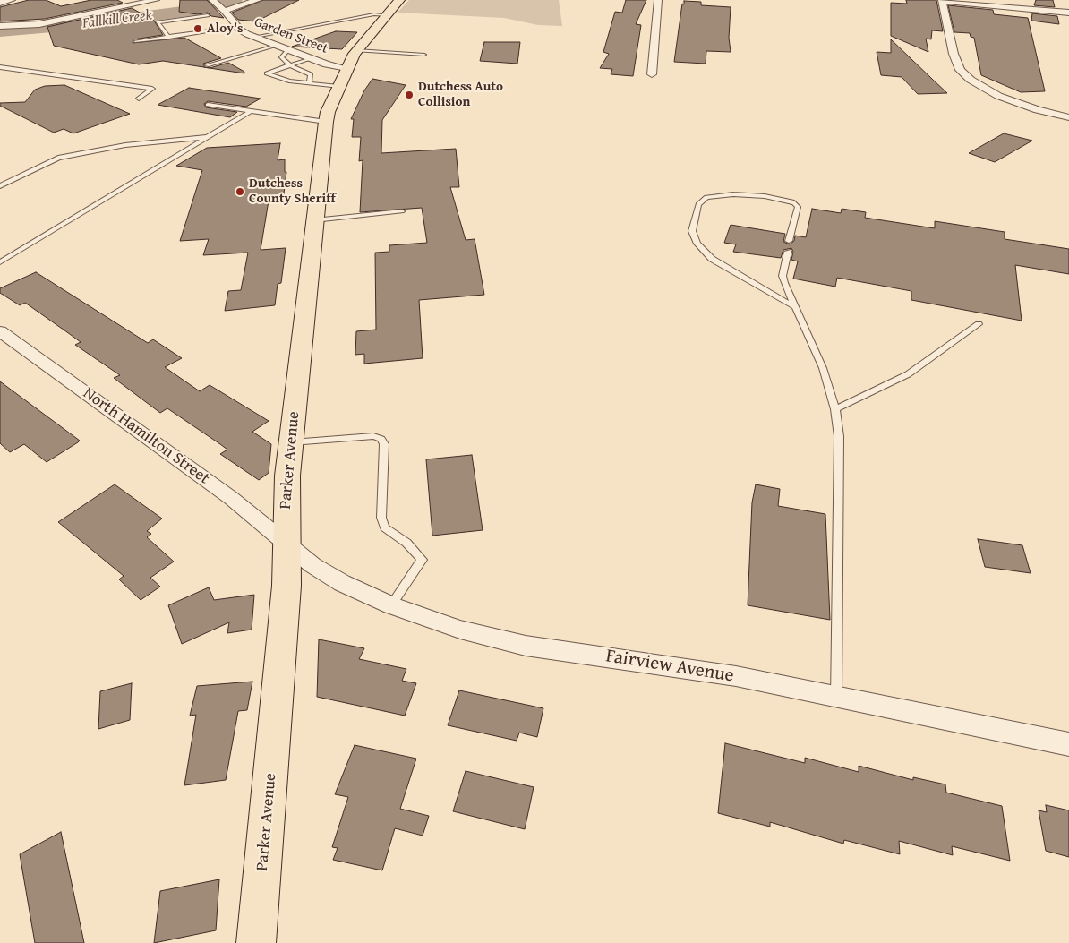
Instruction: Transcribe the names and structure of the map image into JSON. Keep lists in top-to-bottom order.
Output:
{
  "streets": {
    "main road": ["Parker Avenue"],
    "street": ["Garden Street", "North Hamilton Street", "Fairview Avenue"]
  },
  "crossings": [
    ["Garden Street", "Parker Avenue"],
    ["North Hamilton Street", "Parker Avenue"],
    ["North Hamilton Street", "Fairview Avenue"],
    ["Parker Avenue", "Fairview Avenue"]
  ],
  "water": ["Fallkill Creek"],
  "places": ["Aloy's", "Dutchess Auto Collision", "Dutchess County Sheriff"]
}
